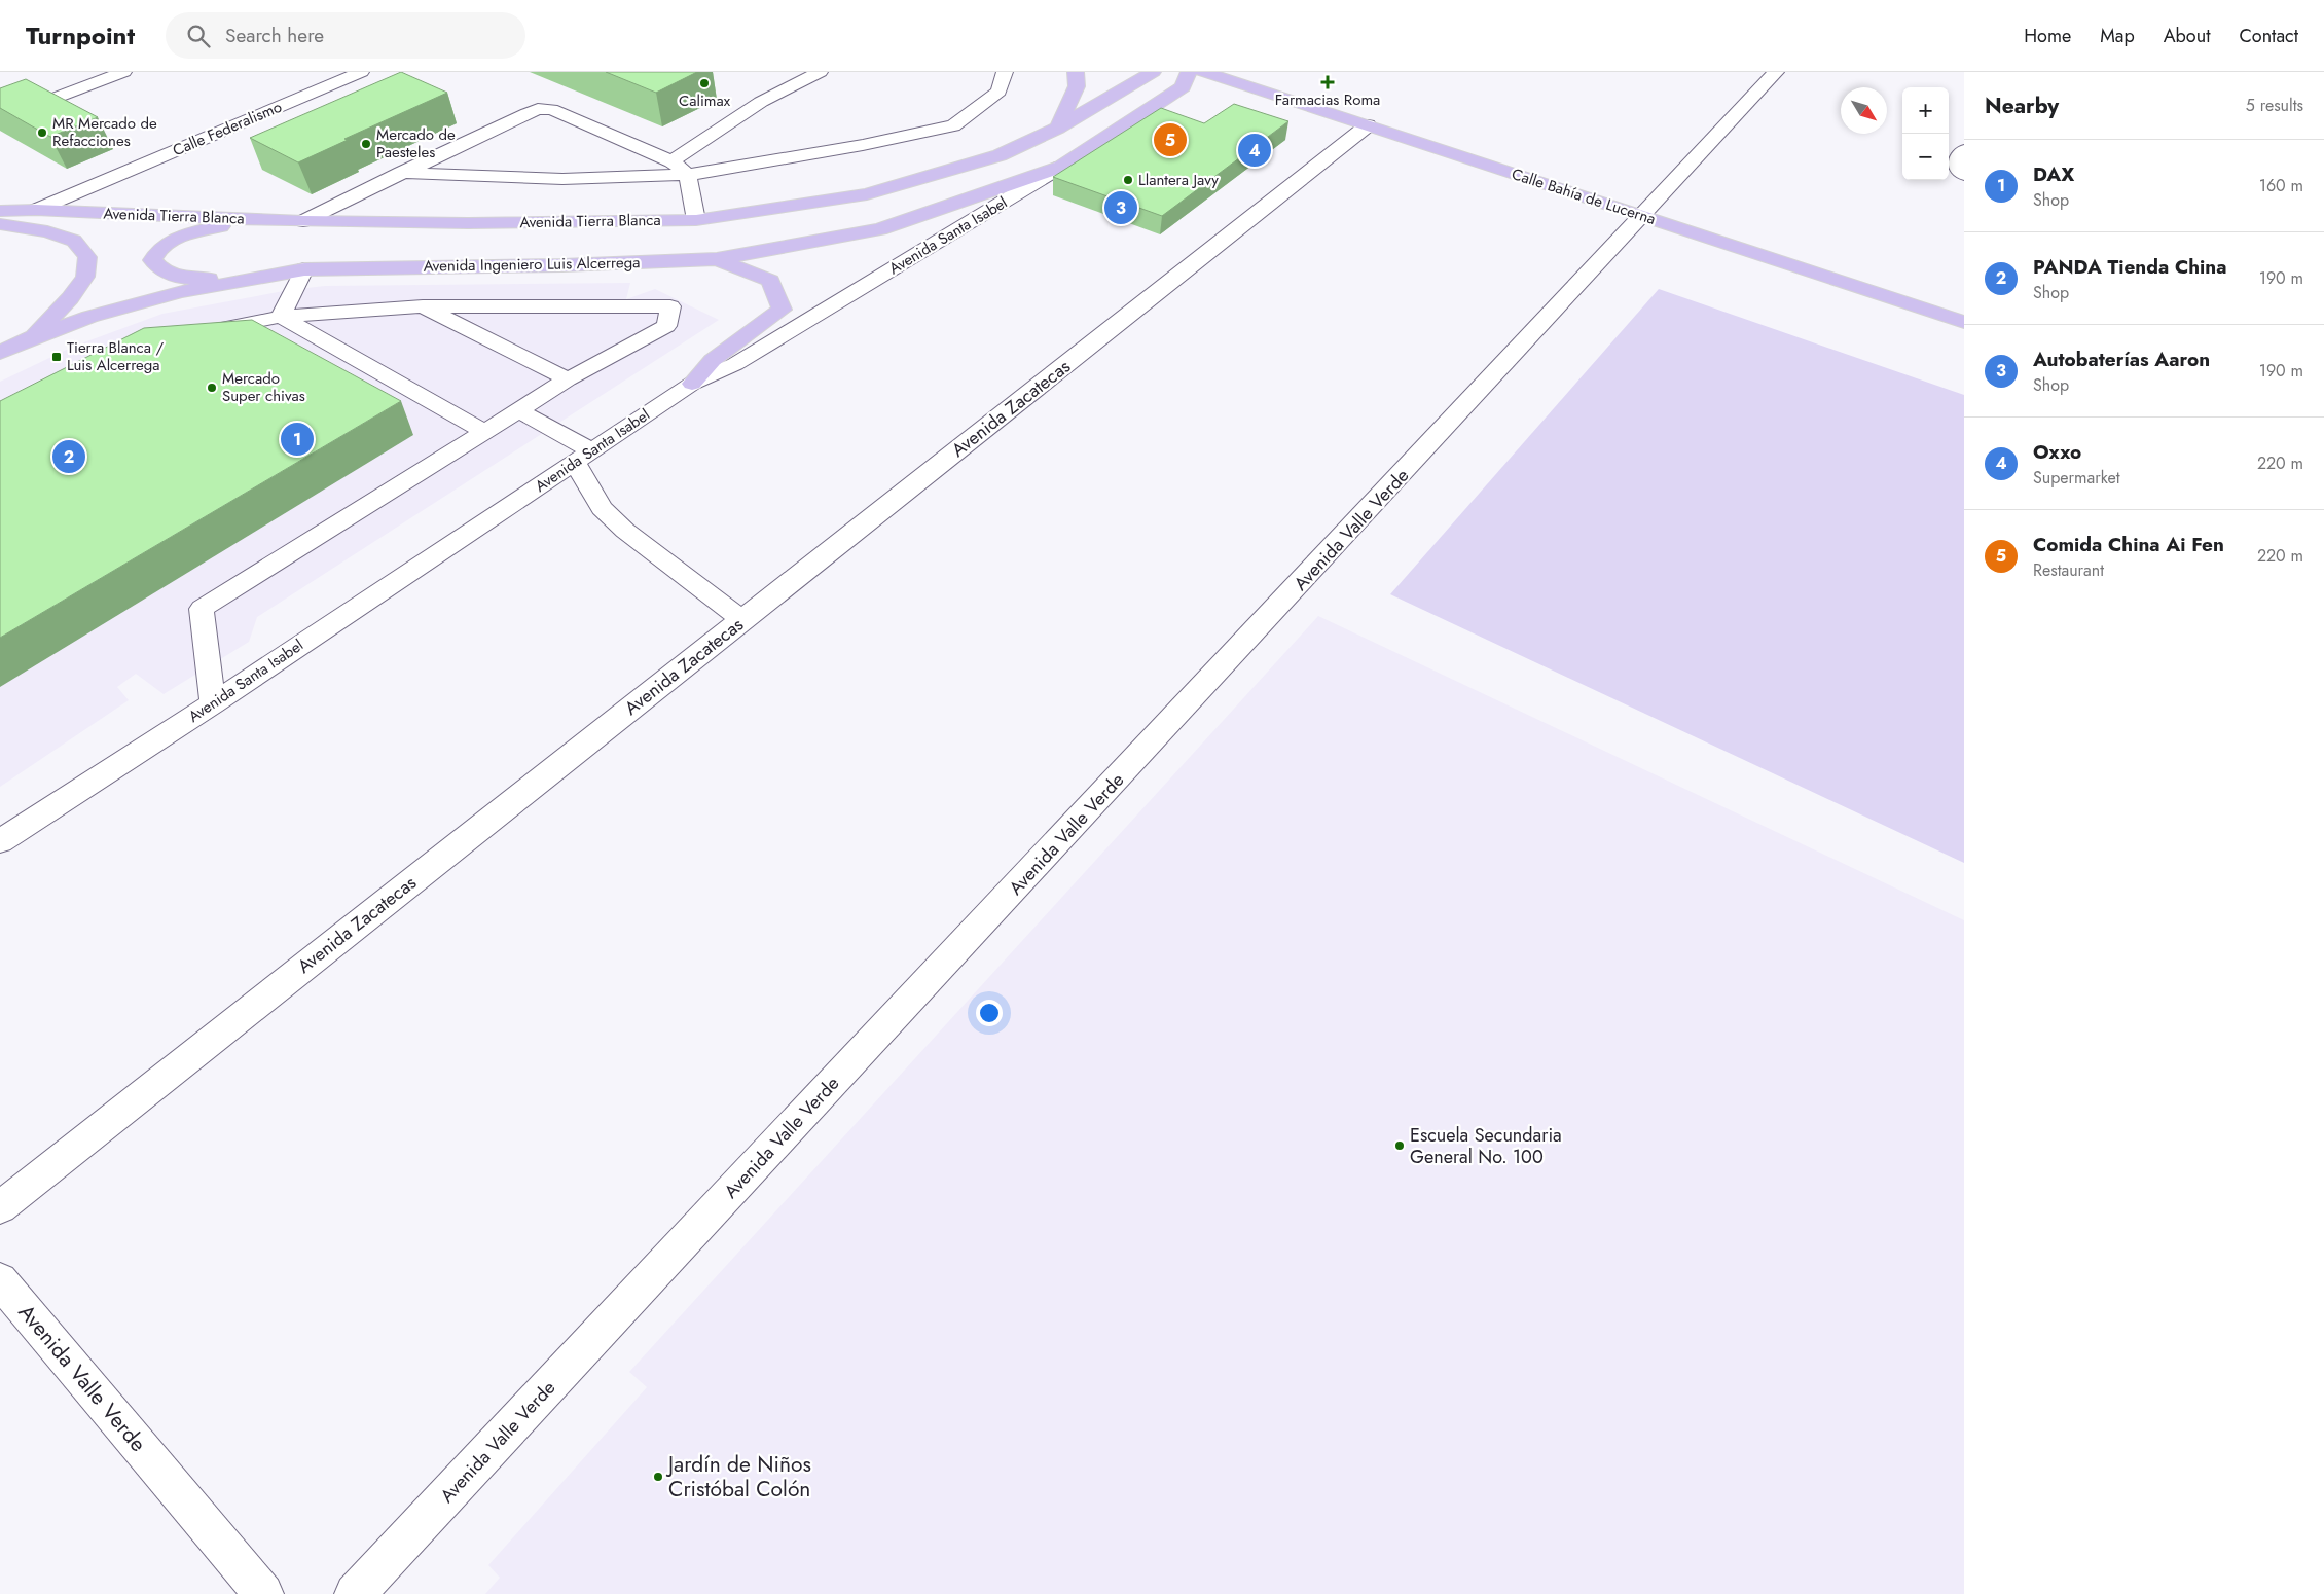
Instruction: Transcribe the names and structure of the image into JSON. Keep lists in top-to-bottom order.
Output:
{
  "streets": {
    "main road": [
      "Calle Bahía de Lucerna",
      "Avenida Tierra Blanca",
      "Avenida Santa Isabel",
      "Avenida Ingeniero Luis Alcerrega"
    ],
    "street": ["Calle Federalismo", "Avenida Zacatecas", "Avenida Valle Verde"]
  },
  "crossings": [
    ["Calle Federalismo", "Avenida Tierra Blanca"],
    ["Calle Bahía de Lucerna", "Avenida Zacatecas"],
    ["Calle Bahía de Lucerna", "Avenida Valle Verde"],
    ["Avenida Santa Isabel", "Avenida Ingeniero Luis Alcerrega"]
  ],
  "places": {
    "health": ["Farmacias Roma"],
    "other": [
      "Calimax",
      "MR Mercado de Refacciones",
      "Mercado de Paesteles",
      "Llantera Javy",
      "Mercado Super chivas",
      "Escuela Secundaria General No. 100",
      "Jardín de Niños Cristóbal Colón"
    ],
    "transit": ["Tierra Blanca / Luis Alcerrega"]
  },
  "north": "bottom right",
  "page": {
    "header": "Turnpoint",
    "search": "Search here",
    "nav": [
      "Home",
      "Map",
      "About",
      "Contact"
    ],
    "heading": ["Nearby", "5 results"],
    "map_buttons": ["+", "−"],
    "pins": [
      "5",
      "4",
      "3",
      "1",
      "2"
    ],
    "list": [
      {
        "mark": "1",
        "name": "DAX",
        "note": "Shop",
        "value": "160 m"
      },
      {
        "mark": "2",
        "name": "PANDA Tienda China",
        "note": "Shop",
        "value": "190 m"
      },
      {
        "mark": "3",
        "name": "Autobaterías Aaron",
        "note": "Shop",
        "value": "190 m"
      },
      {
        "mark": "4",
        "name": "Oxxo",
        "note": "Supermarket",
        "value": "220 m"
      },
      {
        "mark": "5",
        "name": "Comida China Ai Fen",
        "note": "Restaurant",
        "value": "220 m"
      }
    ]
  }
}
